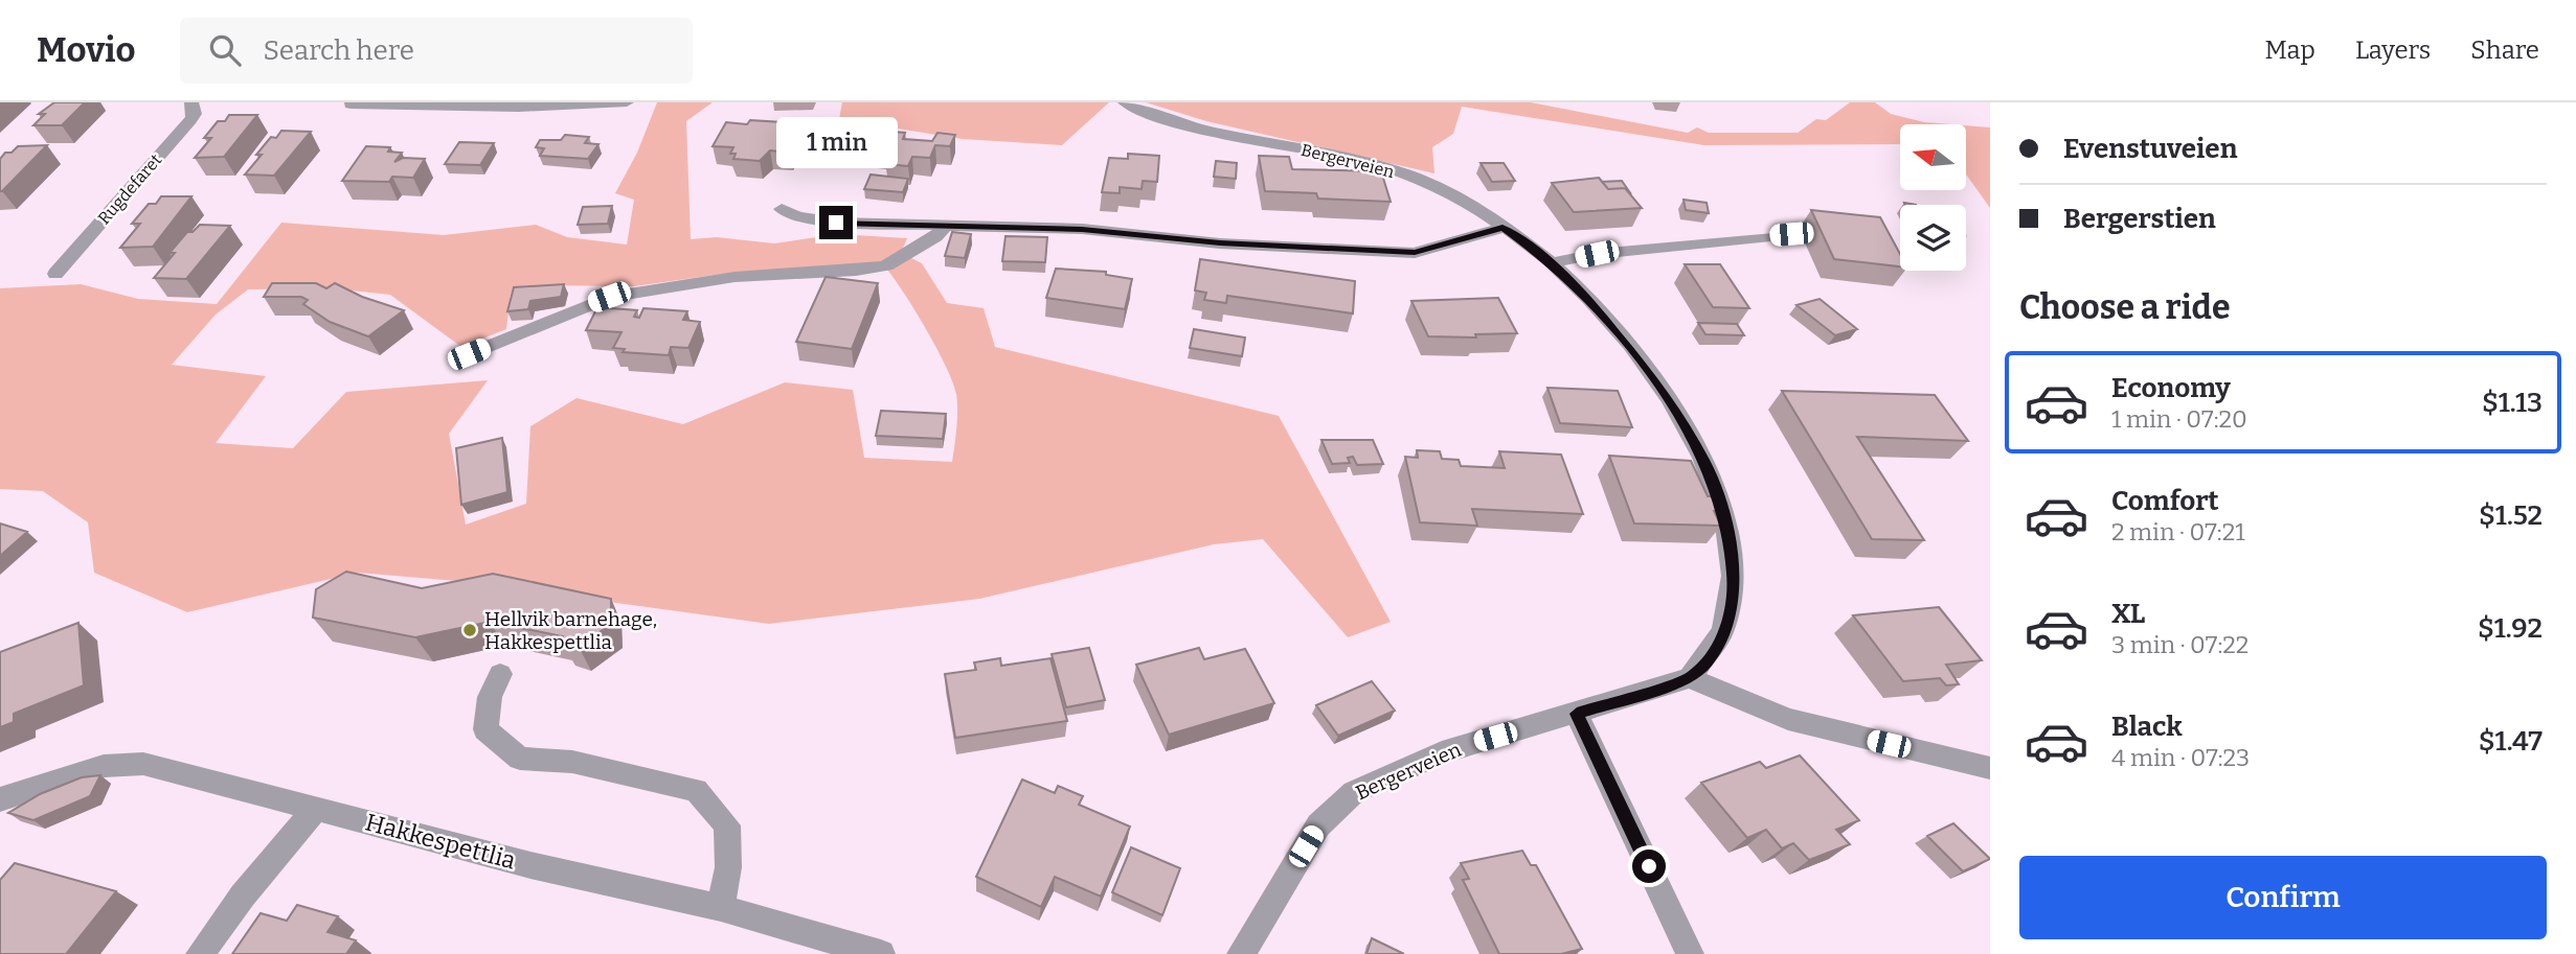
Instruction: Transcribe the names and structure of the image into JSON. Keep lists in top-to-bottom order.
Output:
{
  "streets": {
    "street": ["Bergerveien", "Rugdefaret", "Hakkespettlia"]
  },
  "places": ["Hellvik barnehage, Hakkespettlia"],
  "north": "left",
  "page": {
    "header": "Movio",
    "search": "Search here",
    "nav": ["Map", "Layers", "Share"],
    "banner": ["Evenstuveien", "Bergerstien"],
    "bubble": "1 min",
    "heading": "Choose a ride",
    "list": [
      {
        "name": "Economy",
        "note": "1 min · 07:20",
        "value": "$1.13"
      },
      {
        "name": "Comfort",
        "note": "2 min · 07:21",
        "value": "$1.52"
      },
      {
        "name": "XL",
        "note": "3 min · 07:22",
        "value": "$1.92"
      },
      {
        "name": "Black",
        "note": "4 min · 07:23",
        "value": "$1.47"
      }
    ],
    "buttons": "Confirm"
  }
}
